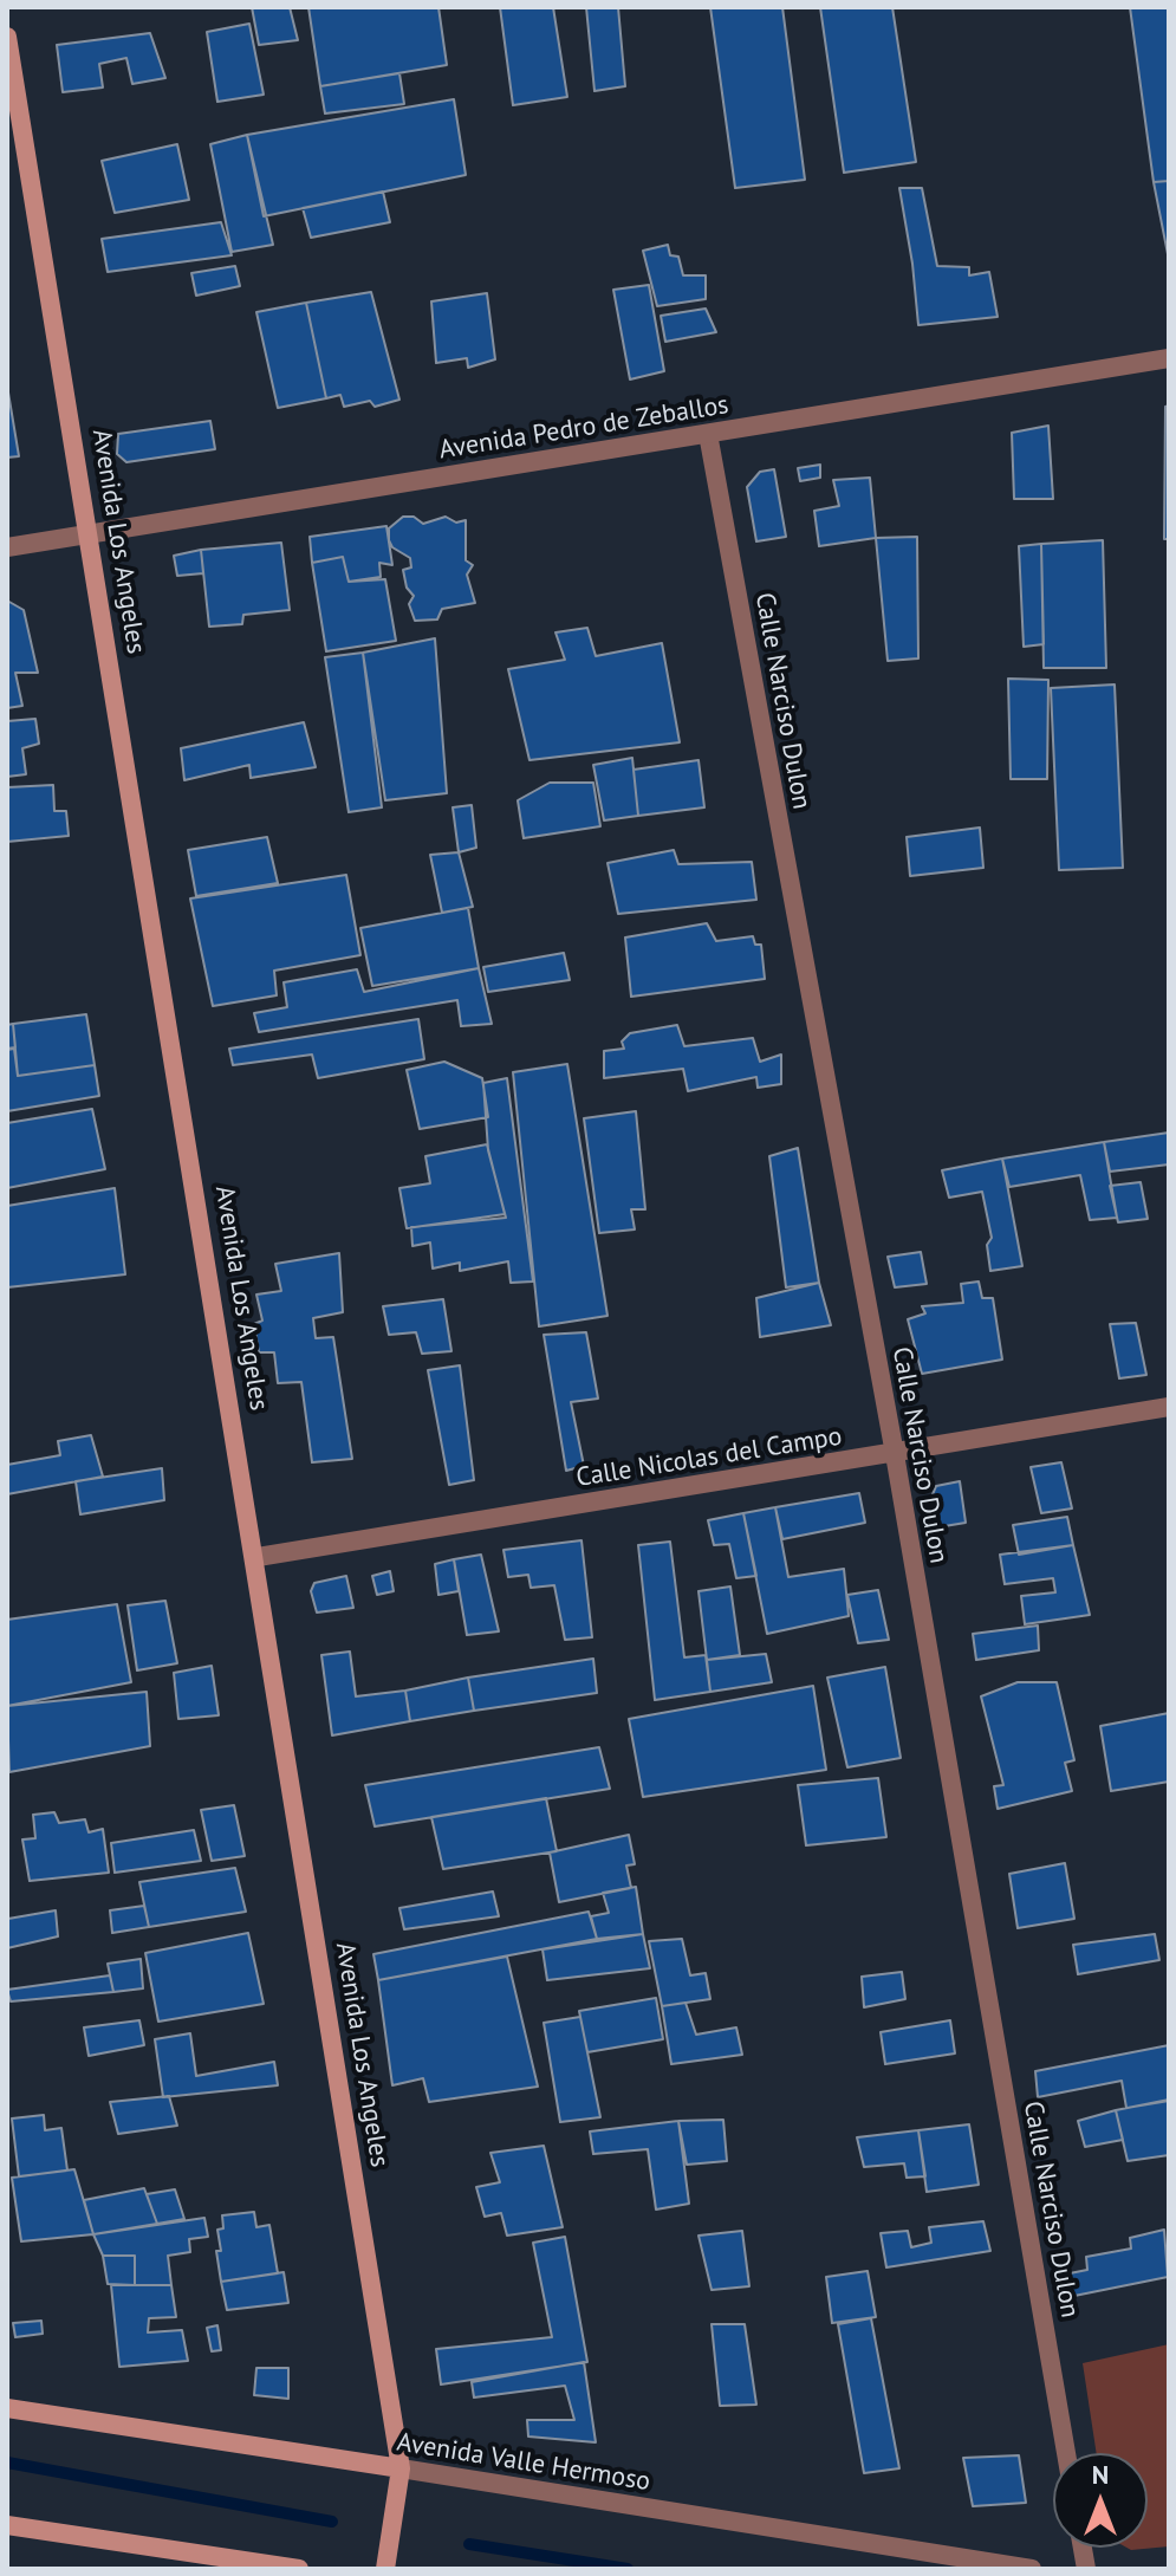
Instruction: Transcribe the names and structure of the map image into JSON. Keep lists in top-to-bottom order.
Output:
{
  "streets": {
    "main road": ["Avenida Los Angeles", "Avenida Valle Hermoso"],
    "street": ["Avenida Pedro de Zeballos", "Calle Narciso Dulon", "Calle Nicolas del Campo"]
  },
  "crossings": [
    ["Avenida Pedro de Zeballos", "Avenida Los Angeles"],
    ["Avenida Pedro de Zeballos", "Calle Narciso Dulon"],
    ["Avenida Los Angeles", "Calle Nicolas del Campo"],
    ["Avenida Los Angeles", "Avenida Valle Hermoso"],
    ["Calle Narciso Dulon", "Calle Nicolas del Campo"]
  ],
  "north": "top"
}
